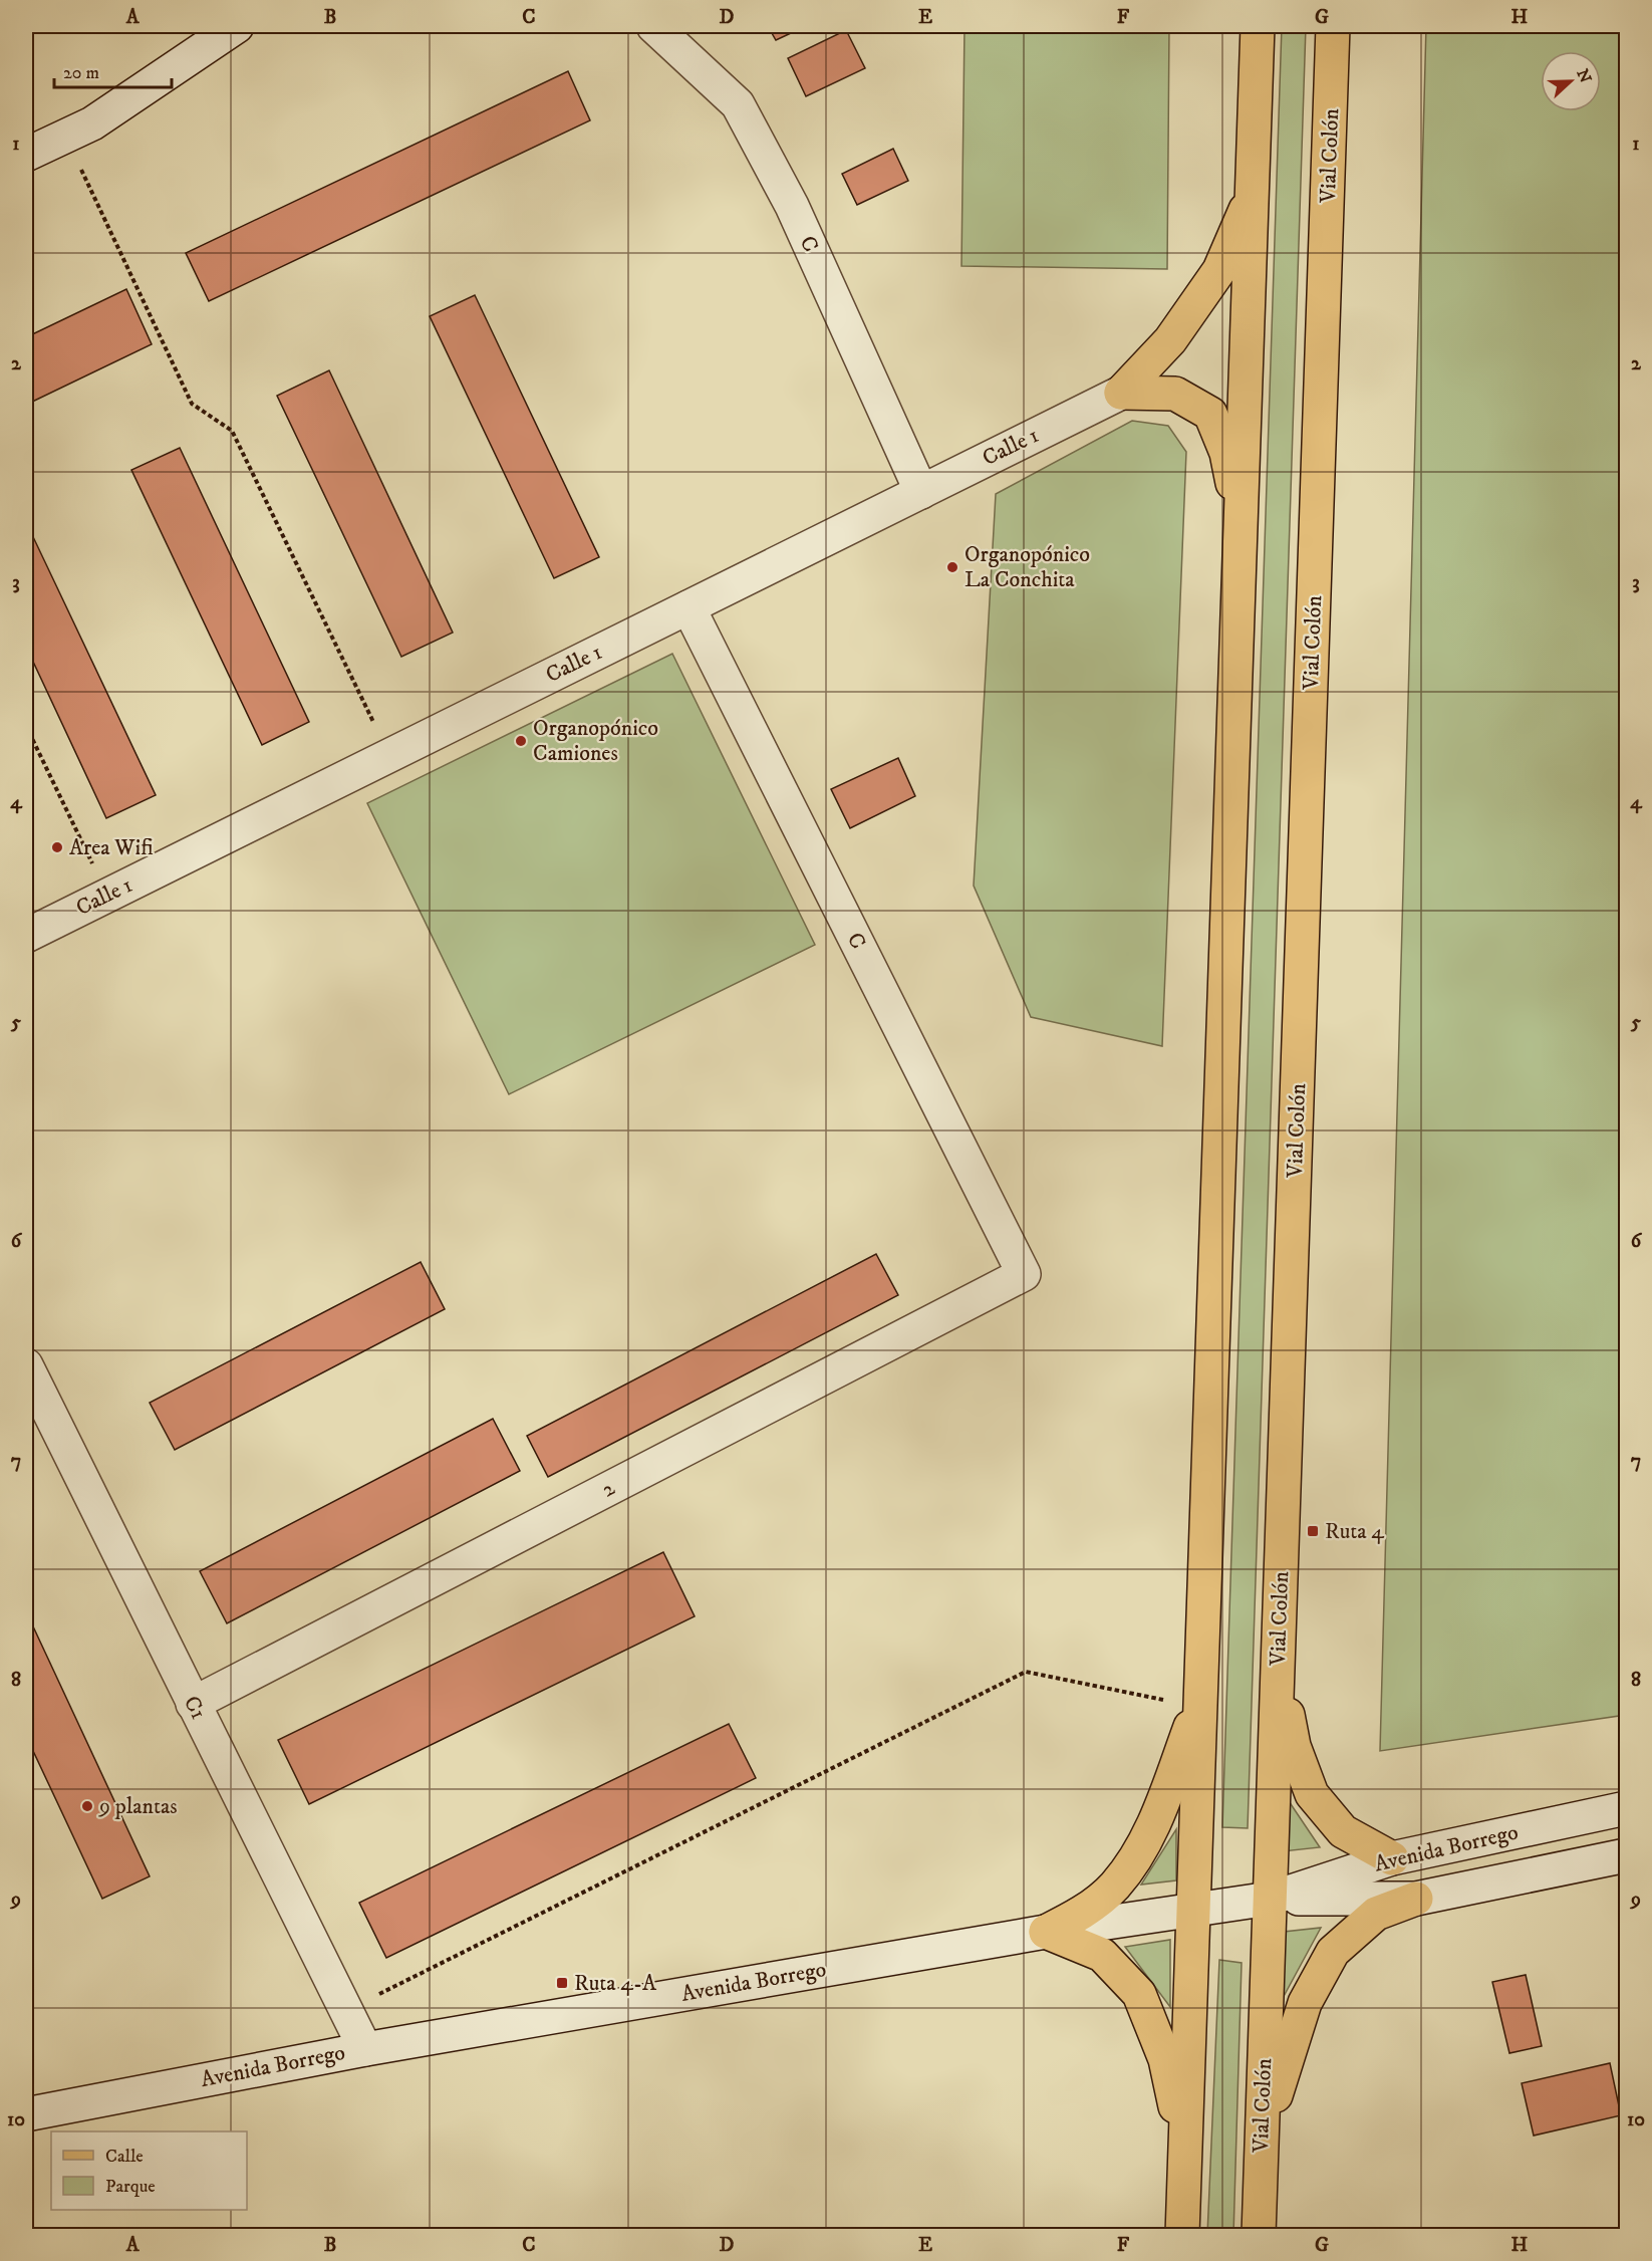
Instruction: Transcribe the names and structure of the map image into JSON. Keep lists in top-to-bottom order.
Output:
{
  "streets": {
    "main road": ["Vial Colón"],
    "street": [
      "C",
      "Calle 1",
      "2",
      "C1",
      "Avenida Borrego"
    ]
  },
  "crossings": [
    ["Vial Colón", "Avenida Borrego"],
    ["C", "Calle 1"],
    ["C", "2"],
    ["2", "C1"],
    ["C1", "Avenida Borrego"]
  ],
  "places": {
    "other": [
      "Organopónico La Conchita",
      "Organopónico Camiones",
      "Area Wifi",
      "9 plantas"
    ],
    "transit": ["Ruta 4", "Ruta 4-A"]
  },
  "legend": ["Calle", "Parque"],
  "scale_bar": "20 m",
  "north": "right",
  "grid": {
    "columns": [
      "A",
      "B",
      "C",
      "D",
      "E",
      "F",
      "G",
      "H"
    ],
    "rows": [
      "1",
      "2",
      "3",
      "4",
      "5",
      "6",
      "7",
      "8",
      "9",
      "10"
    ]
  }
}
